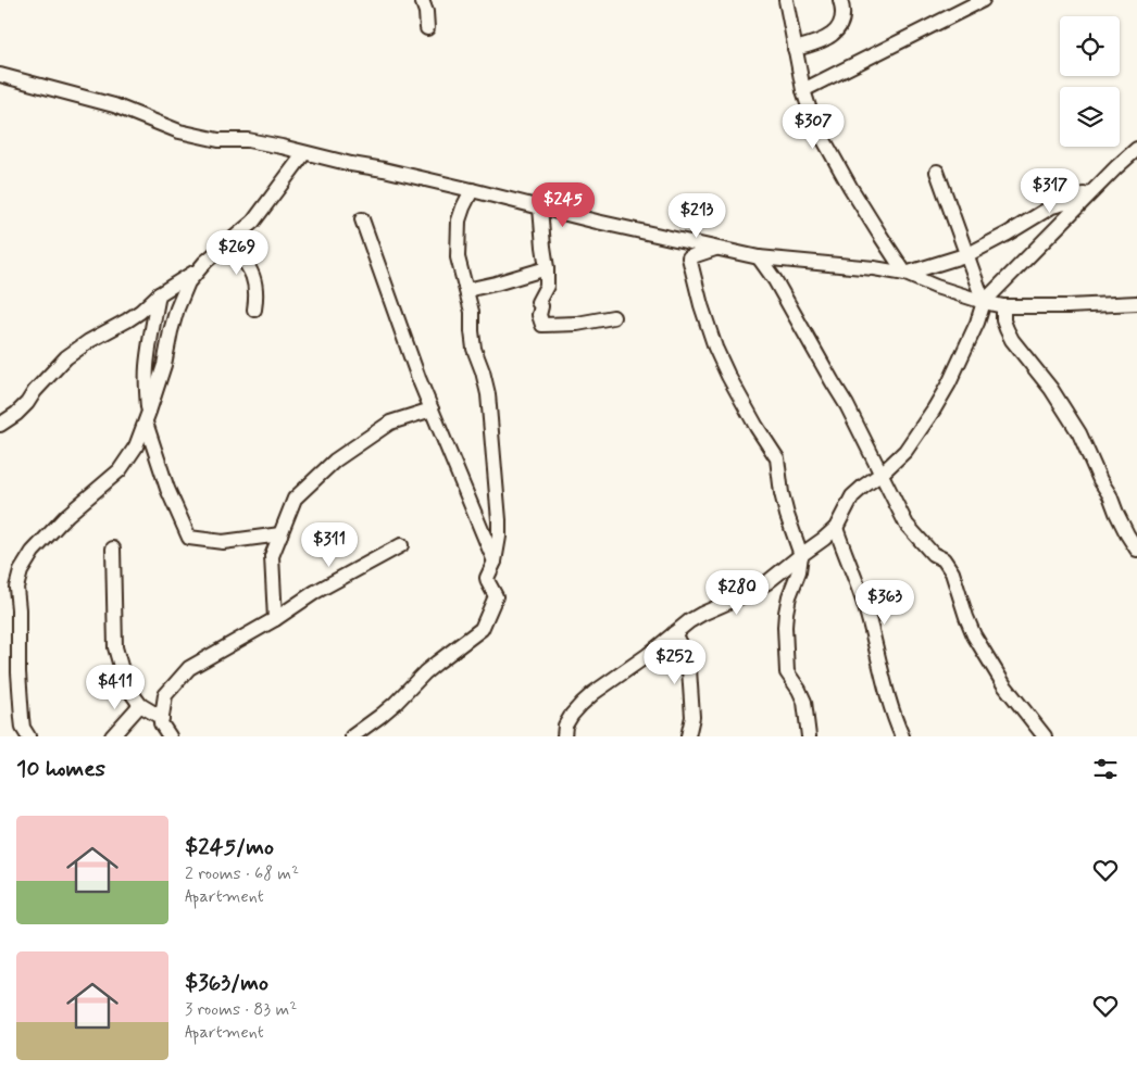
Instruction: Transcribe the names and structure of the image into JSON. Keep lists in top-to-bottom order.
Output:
{
  "page": {
    "price": [
      "$307",
      "$317",
      "$245",
      "$213",
      "$269",
      "$311",
      "$280",
      "$363",
      "$252",
      "$411"
    ],
    "heading": "10 homes",
    "list": [
      {
        "name": "$245/mo",
        "note": "2 rooms · 68 m² · Apartment"
      },
      {
        "name": "$363/mo",
        "note": "3 rooms · 83 m² · Apartment"
      }
    ]
  }
}
